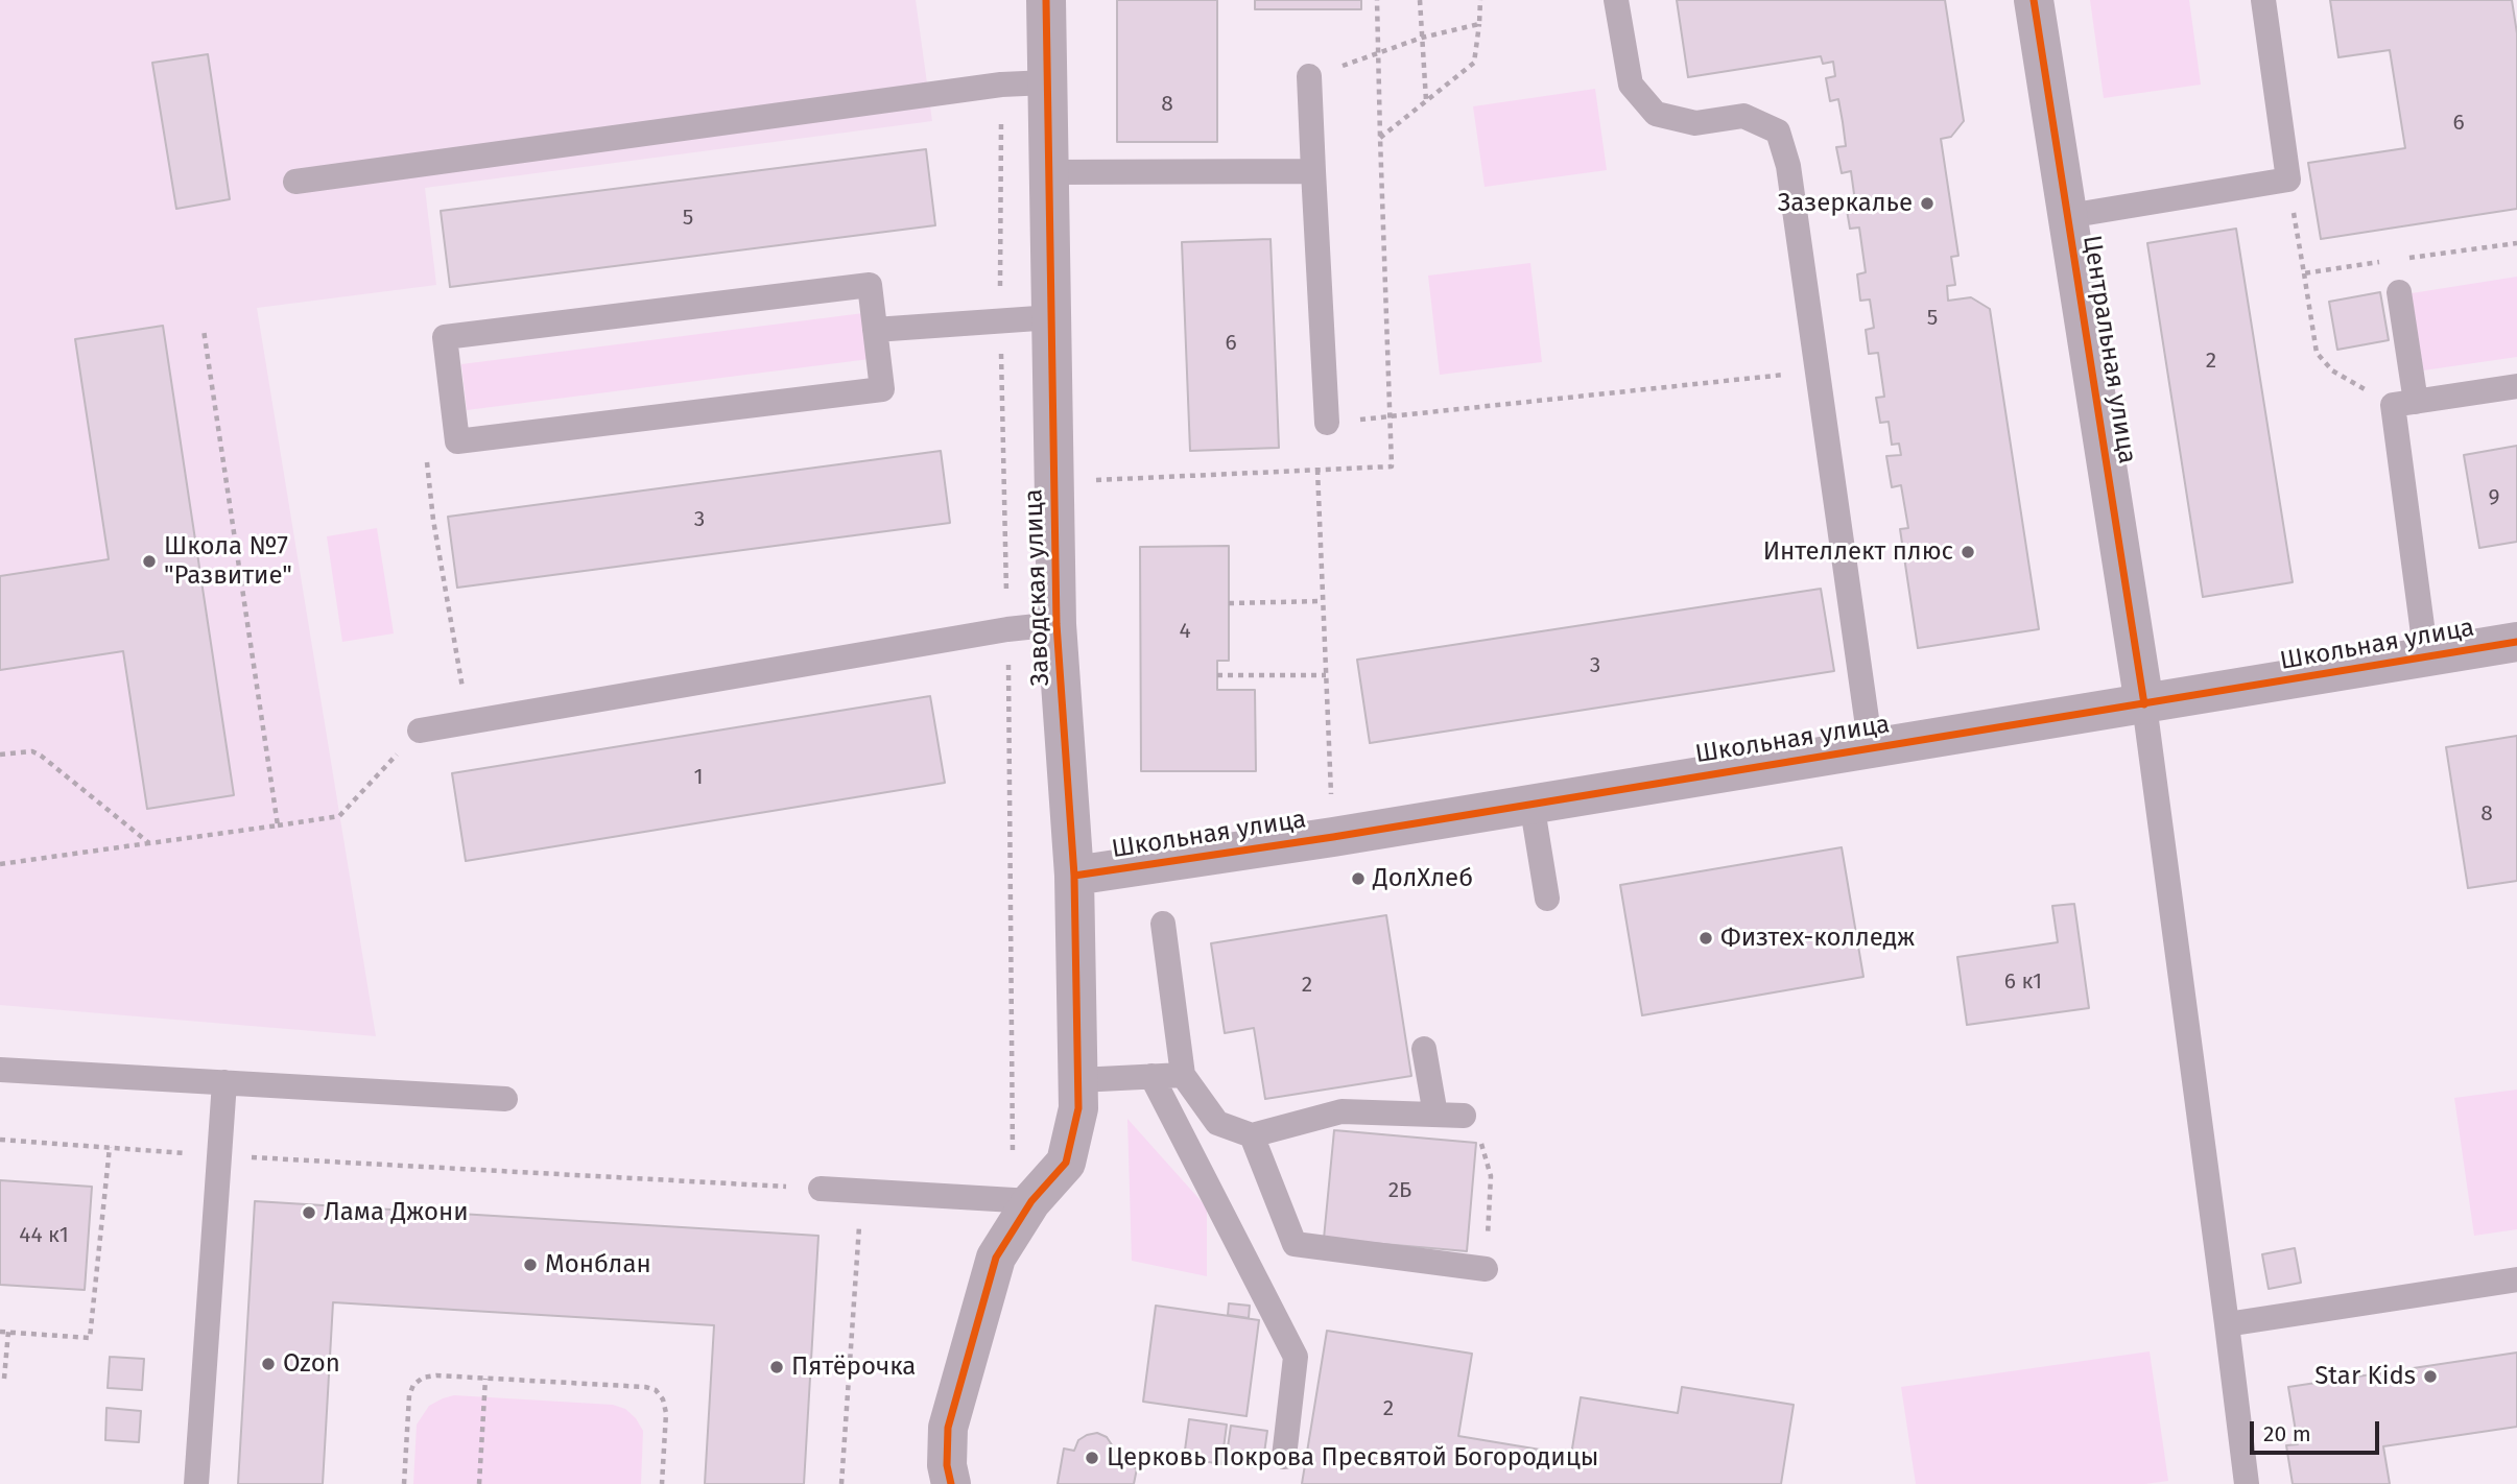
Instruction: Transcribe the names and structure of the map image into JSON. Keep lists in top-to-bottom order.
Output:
{
  "streets": {
    "street": ["Центральная улица", "Заводская улица", "Школьная улица"]
  },
  "crossings": [
    ["Центральная улица", "Школьная улица"],
    ["Заводская улица", "Школьная улица"]
  ],
  "places": [
    "Зазеркалье",
    "Интеллект плюс",
    "Школа №7 \"Развитие\"",
    "ДолХлеб",
    "Физтех-колледж",
    "Лама Джони",
    "Монблан",
    "Ozon",
    "Пятёрочка",
    "Star Kids",
    "Церковь Покрова Пресвятой Богородицы"
  ],
  "house_numbers": [
    "8",
    "6",
    "5",
    "5",
    "6",
    "2",
    "9",
    "3",
    "4",
    "3",
    "1",
    "8",
    "6 к1",
    "2",
    "2Б",
    "44 к1",
    "2"
  ],
  "scale_bar": "20 m"
}
